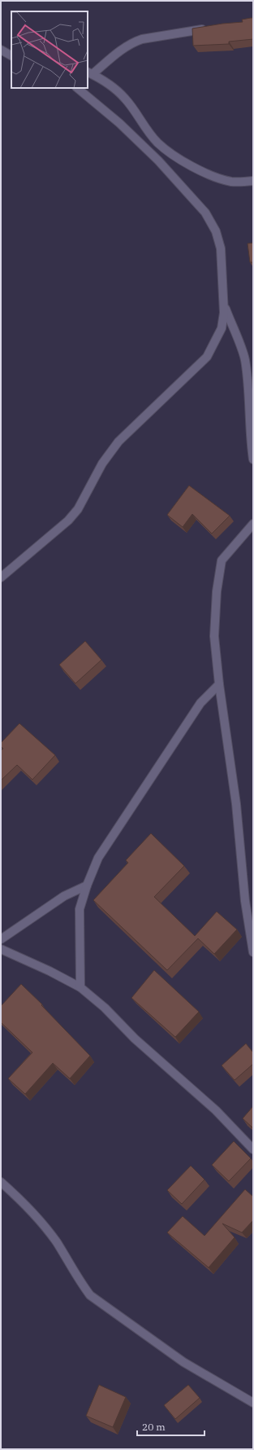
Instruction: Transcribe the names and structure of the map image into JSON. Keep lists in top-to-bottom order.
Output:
{
  "scale_bar": "20 m"
}
